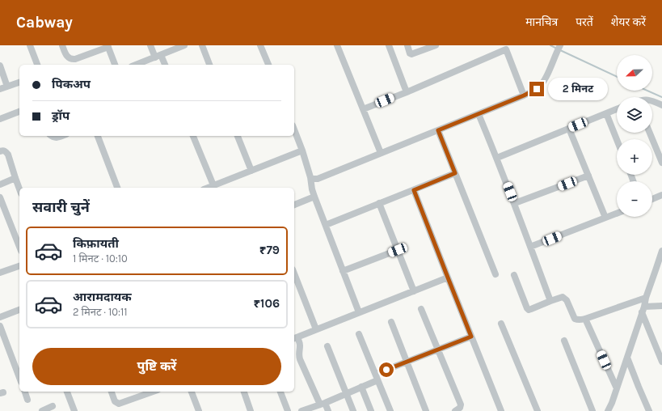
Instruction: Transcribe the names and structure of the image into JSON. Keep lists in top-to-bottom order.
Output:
{
  "north": "left",
  "page": {
    "header": "Cabway",
    "nav": ["मानचित्र", "परतें", "शेयर करें"],
    "map_buttons": ["+", "−"],
    "banner": ["पिकअप", "ड्रॉप"],
    "bubble": "2 मिनट",
    "heading": "सवारी चुनें",
    "list": [
      {
        "name": "किफ़ायती",
        "note": "1 मिनट · 10:10",
        "value": "₹79"
      },
      {
        "name": "आरामदायक",
        "note": "2 मिनट · 10:11",
        "value": "₹106"
      }
    ],
    "buttons": "पुष्टि करें"
  }
}
